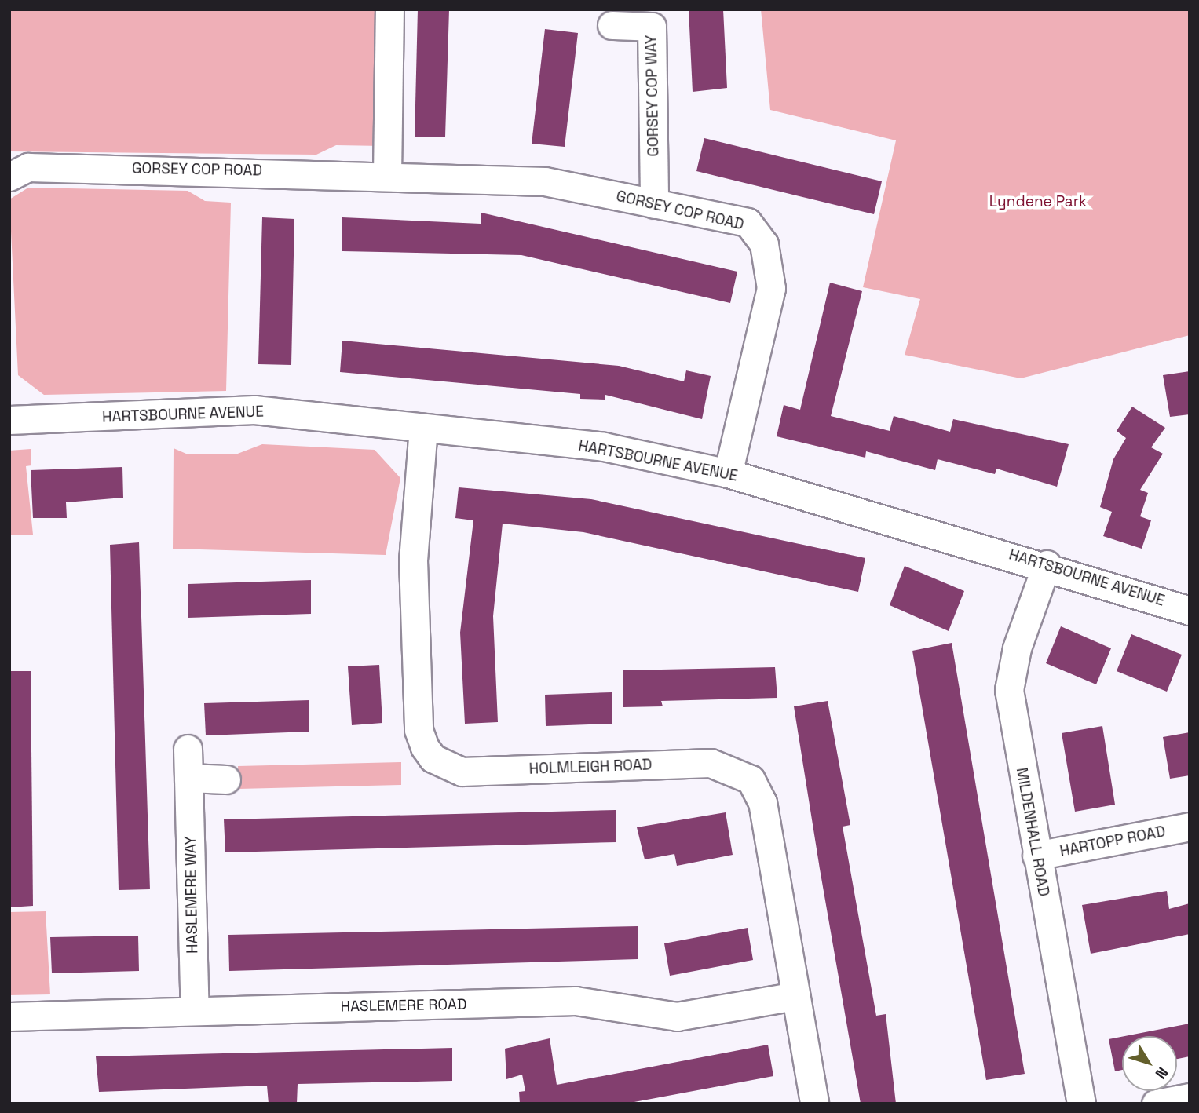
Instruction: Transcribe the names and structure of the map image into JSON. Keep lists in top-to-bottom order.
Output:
{
  "streets": {
    "street": [
      "GORSEY COP WAY",
      "GORSEY COP ROAD",
      "HARTSBOURNE AVENUE",
      "HOLMLEIGH ROAD",
      "MILDENHALL ROAD",
      "HARTOPP ROAD",
      "HASLEMERE WAY",
      "HASLEMERE ROAD"
    ]
  },
  "crossings": [
    ["GORSEY COP WAY", "GORSEY COP ROAD"],
    ["GORSEY COP ROAD", "HARTSBOURNE AVENUE"],
    ["HARTSBOURNE AVENUE", "HOLMLEIGH ROAD"],
    ["HARTSBOURNE AVENUE", "MILDENHALL ROAD"],
    ["HOLMLEIGH ROAD", "HASLEMERE ROAD"],
    ["MILDENHALL ROAD", "HARTOPP ROAD"],
    ["HASLEMERE WAY", "HASLEMERE ROAD"]
  ],
  "parks": ["Lyndene Park"],
  "north": "bottom right"
}
